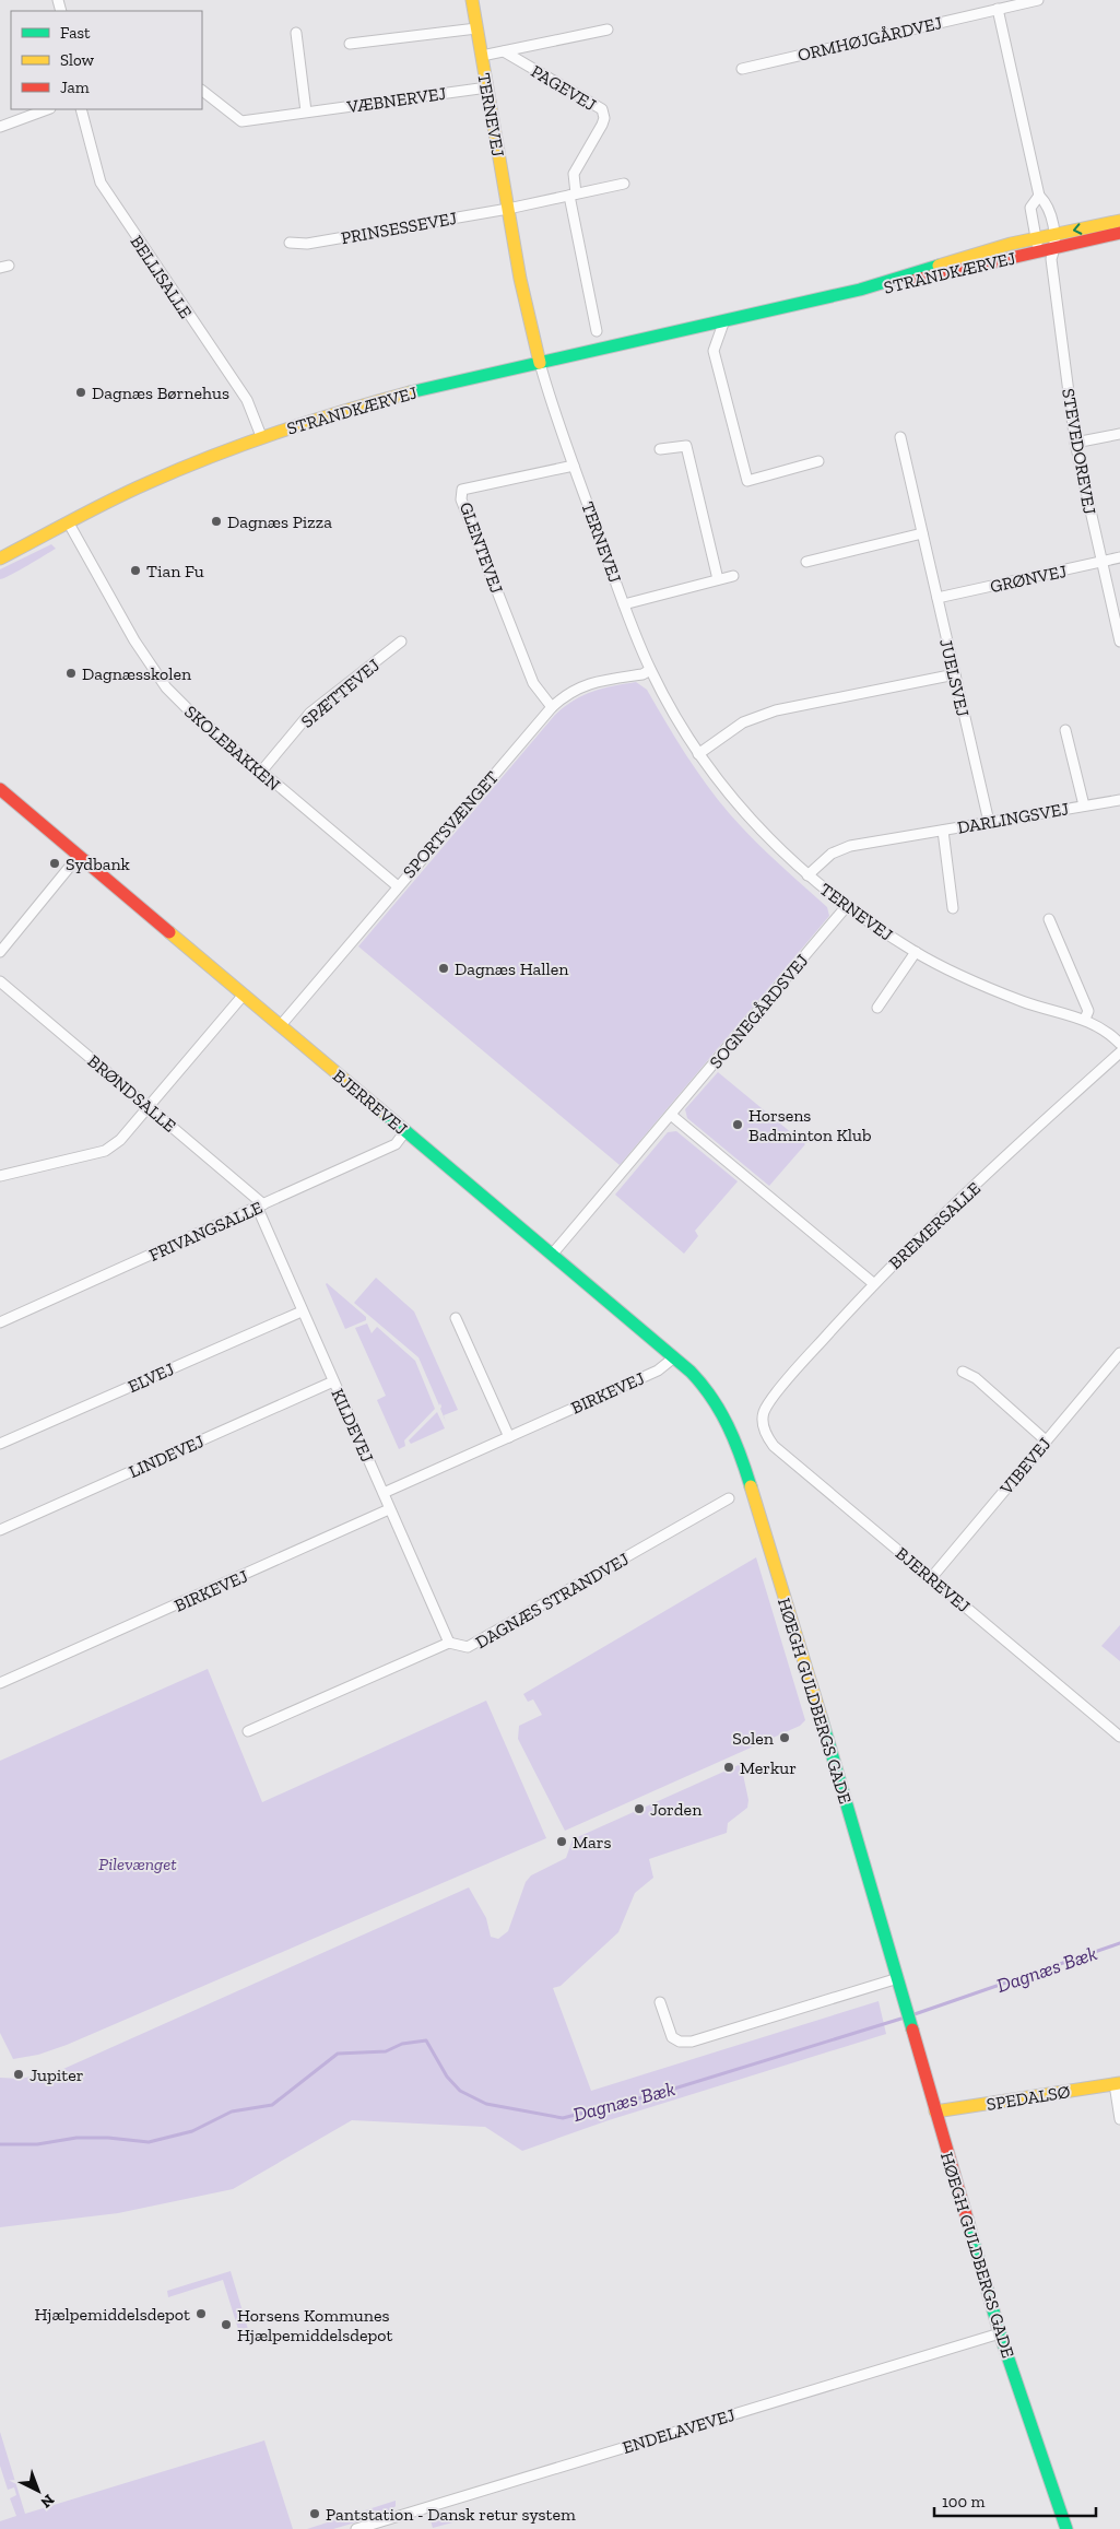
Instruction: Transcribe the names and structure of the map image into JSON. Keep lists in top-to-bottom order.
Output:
{
  "streets": {
    "street": [
      "ORMHØJGÅRDVEJ",
      "PAGEVEJ",
      "VÆBNERVEJ",
      "TERNEVEJ",
      "PRINSESSEVEJ",
      "STRANDKÆRVEJ",
      "BELLISALLE",
      "STEVEDOREVEJ",
      "GLENTEVEJ",
      "GRØNVEJ",
      "JUELSVEJ",
      "SPÆTTEVEJ",
      "SKOLEBAKKEN",
      "DARLINGSVEJ",
      "SPORTSVÆNGET",
      "SOGNEGÅRDSVEJ",
      "BRØNDSALLE",
      "BJERREVEJ",
      "BREMERSALLE",
      "FRIVANGSALLE",
      "ELVEJ",
      "BIRKEVEJ",
      "KILDEVEJ",
      "LINDEVEJ",
      "VIBEVEJ",
      "DAGNÆS STRANDVEJ",
      "HØEGH GULDBERGS GADE",
      "SPEDALSØ",
      "ENDELAVEVEJ"
    ]
  },
  "crossings": [
    ["PAGEVEJ", "TERNEVEJ"],
    ["VÆBNERVEJ", "TERNEVEJ"],
    ["TERNEVEJ", "PRINSESSEVEJ"],
    ["TERNEVEJ", "STRANDKÆRVEJ"],
    ["TERNEVEJ", "GLENTEVEJ"],
    ["TERNEVEJ", "DARLINGSVEJ"],
    ["TERNEVEJ", "SPORTSVÆNGET"],
    ["TERNEVEJ", "SOGNEGÅRDSVEJ"],
    ["STRANDKÆRVEJ", "BELLISALLE"],
    ["STRANDKÆRVEJ", "STEVEDOREVEJ"],
    ["STRANDKÆRVEJ", "SKOLEBAKKEN"],
    ["STEVEDOREVEJ", "GRØNVEJ"],
    ["GLENTEVEJ", "SPORTSVÆNGET"],
    ["GRØNVEJ", "JUELSVEJ"],
    ["JUELSVEJ", "DARLINGSVEJ"],
    ["SPÆTTEVEJ", "SKOLEBAKKEN"],
    ["SKOLEBAKKEN", "SPORTSVÆNGET"],
    ["SPORTSVÆNGET", "BJERREVEJ"],
    ["SOGNEGÅRDSVEJ", "BJERREVEJ"],
    ["BRØNDSALLE", "FRIVANGSALLE"],
    ["BRØNDSALLE", "KILDEVEJ"],
    ["BJERREVEJ", "BREMERSALLE"],
    ["BJERREVEJ", "FRIVANGSALLE"],
    ["BJERREVEJ", "BIRKEVEJ"],
    ["BJERREVEJ", "VIBEVEJ"],
    ["BJERREVEJ", "HØEGH GULDBERGS GADE"],
    ["FRIVANGSALLE", "KILDEVEJ"],
    ["ELVEJ", "KILDEVEJ"],
    ["BIRKEVEJ", "KILDEVEJ"],
    ["KILDEVEJ", "LINDEVEJ"],
    ["KILDEVEJ", "DAGNÆS STRANDVEJ"],
    ["HØEGH GULDBERGS GADE", "SPEDALSØ"],
    ["HØEGH GULDBERGS GADE", "ENDELAVEVEJ"]
  ],
  "water": ["Dagnæs Bæk"],
  "parks": ["Pilevænget"],
  "places": [
    "Dagnæs Børnehus",
    "Dagnæs Pizza",
    "Tian Fu",
    "Dagnæsskolen",
    "Sydbank",
    "Dagnæs Hallen",
    "Horsens Badminton Klub",
    "Solen",
    "Merkur",
    "Jorden",
    "Mars",
    "Jupiter",
    "Hjælpemiddelsdepot",
    "Horsens Kommunes Hjælpemiddelsdepot",
    "Pantstation - Dansk retur system"
  ],
  "legend": ["Fast", "Slow", "Jam"],
  "scale_bar": "100 m",
  "north": "bottom right"
}
